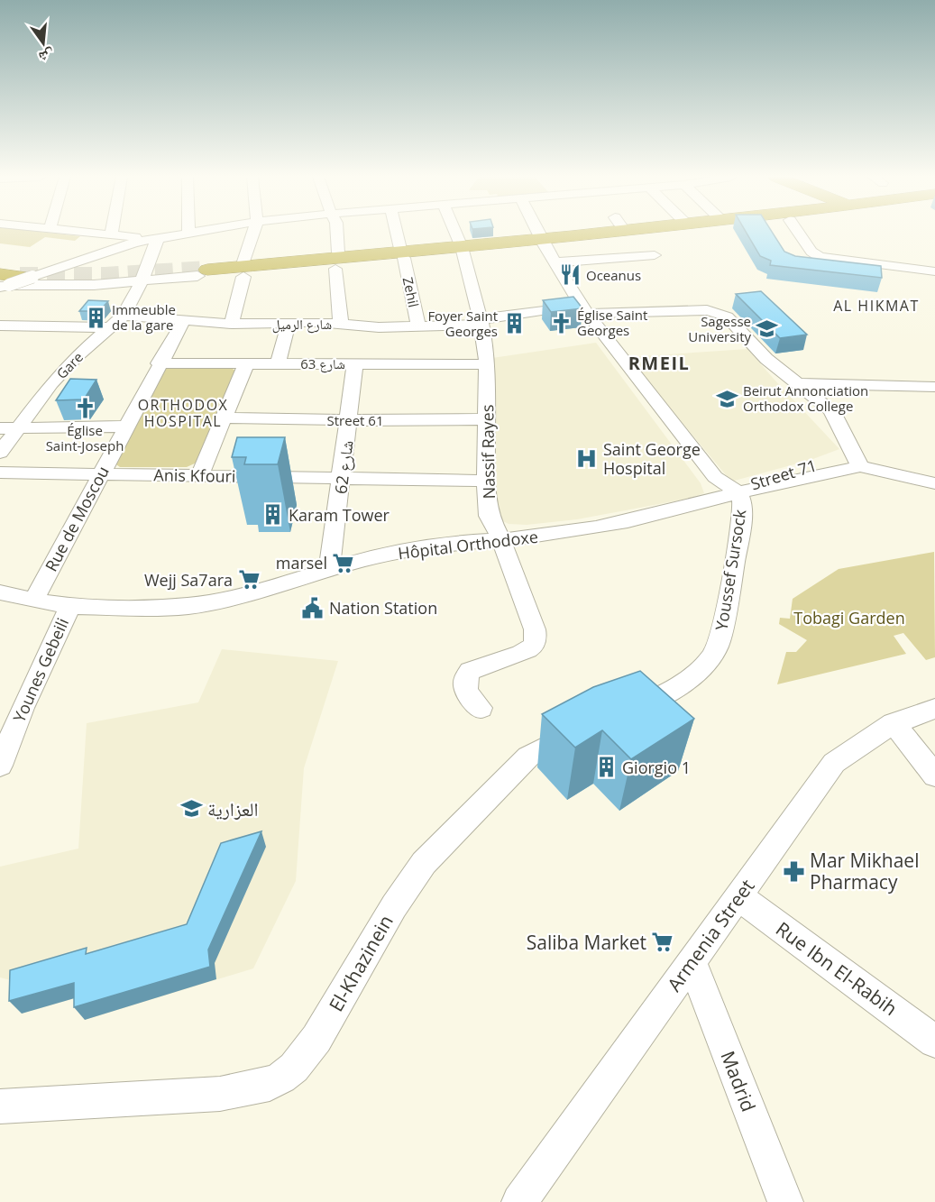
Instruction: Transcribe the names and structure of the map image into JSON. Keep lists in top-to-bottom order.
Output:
{
  "streets": {
    "street": [
      "Zehil",
      "شارع الرميل",
      "شارع 63",
      "Gare",
      "Street 61",
      "Nassif Rayes",
      "شارع 62",
      "Street 71",
      "Anis Kfouri",
      "Rue de Moscou",
      "Hôpital Orthodoxe",
      "Youssef Sursock",
      "Younes Gebeili",
      "Armenia Street",
      "El-Khazinein",
      "Rue Ibn El-Rabih",
      "Madrid"
    ]
  },
  "crossings": [
    ["Zehil", "شارع الرميل"],
    ["شارع الرميل", "Gare"],
    ["شارع الرميل", "Nassif Rayes"],
    ["شارع الرميل", "Street 71"],
    ["شارع الرميل", "Rue de Moscou"],
    ["شارع الرميل", "Hôpital Orthodoxe"],
    ["شارع الرميل", "Youssef Sursock"],
    ["شارع 63", "Nassif Rayes"],
    ["شارع 63", "شارع 62"],
    ["شارع 63", "Rue de Moscou"],
    ["Street 61", "Nassif Rayes"],
    ["Street 61", "شارع 62"],
    ["Nassif Rayes", "Anis Kfouri"],
    ["Nassif Rayes", "Hôpital Orthodoxe"],
    ["شارع 62", "Anis Kfouri"],
    ["شارع 62", "Hôpital Orthodoxe"],
    ["Street 71", "Youssef Sursock"],
    ["Anis Kfouri", "Rue de Moscou"],
    ["Rue de Moscou", "Hôpital Orthodoxe"],
    ["Hôpital Orthodoxe", "Youssef Sursock"],
    ["Hôpital Orthodoxe", "Younes Gebeili"],
    ["Armenia Street", "Rue Ibn El-Rabih"],
    ["Armenia Street", "Madrid"]
  ],
  "districts": ["AL HIKMAT", "RMEIL", "ORTHODOX HOSPITAL"],
  "parks": ["Tobagi Garden"],
  "places": {
    "restaurant": ["Oceanus"],
    "building": [
      "Immeuble de la gare",
      "Foyer Saint Georges",
      "Karam Tower",
      "Giorgio 1"
    ],
    "church": ["Église Saint Georges", "Église Saint-Joseph"],
    "school or university": ["Sagesse University", "Beirut Annonciation Orthodox College", "العزارية"],
    "hospital": ["Saint George Hospital"],
    "supermarket": ["marsel", "Wejj Sa7ara", "Saliba Market"],
    "public building": ["Nation Station"],
    "pharmacy": ["Mar Mikhael Pharmacy"]
  },
  "north": "bottom"
}
